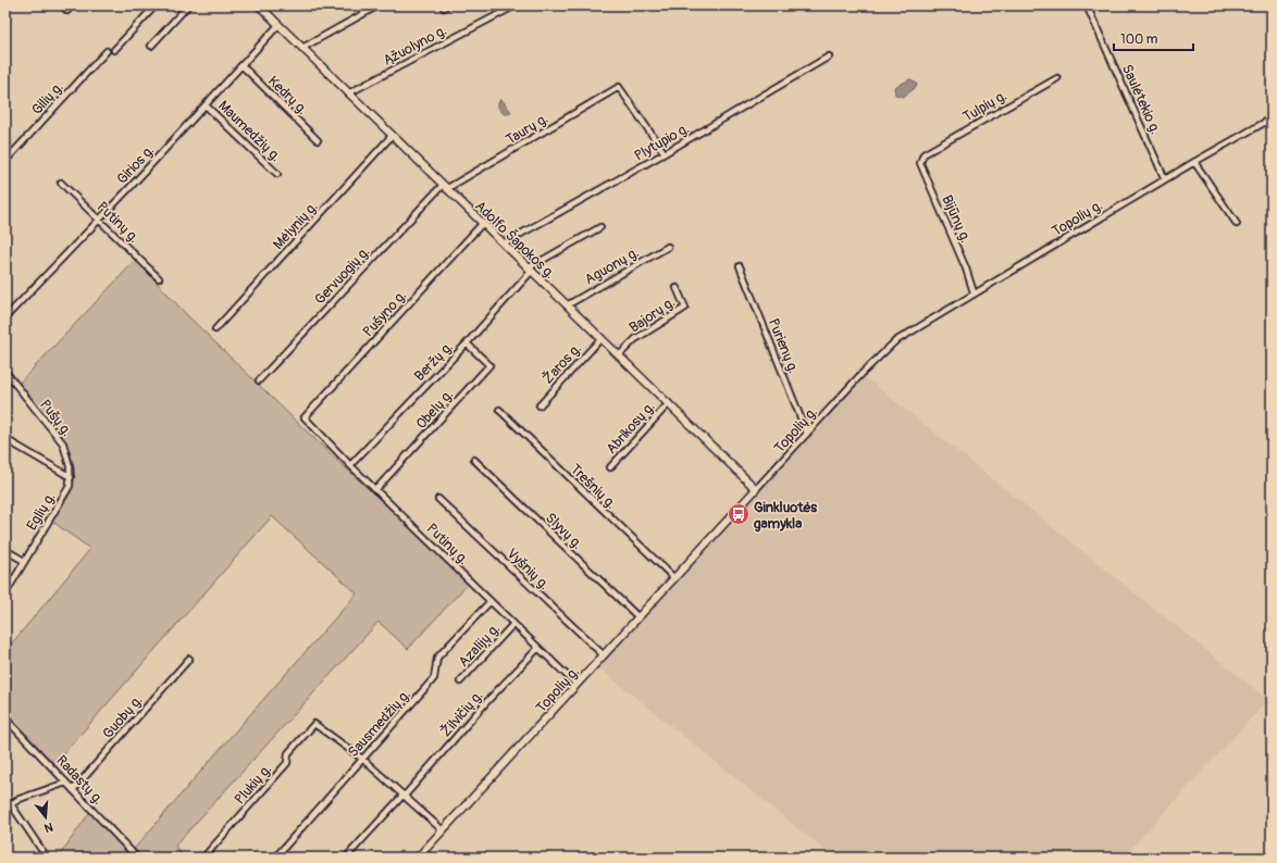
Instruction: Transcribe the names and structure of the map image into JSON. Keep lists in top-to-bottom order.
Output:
{
  "streets": {
    "street": [
      "Ąžuolyno g.",
      "Kedrų g.",
      "Gilių g.",
      "Saulėtekio g.",
      "Tulpių g.",
      "Taurų g.",
      "Maumedžių g.",
      "Plytupio g.",
      "Girios g.",
      "Topolių g.",
      "Bijūnų g.",
      "Putinų g.",
      "Mėlynių g.",
      "Adolfo Šapokos g.",
      "Aguonų g.",
      "Gervuogių g.",
      "Pušyno g.",
      "Bajorų g.",
      "Purienų g.",
      "Beržų g.",
      "Žaros g.",
      "Obelų g.",
      "Pušų g.",
      "Abrikosų g.",
      "Trešnių g.",
      "Eglių g.",
      "Slyvų g.",
      "Vyšnių g.",
      "Azalijų g.",
      "Žilvičių g.",
      "Guobų g.",
      "Sausmedžių g.",
      "Radastų g.",
      "Plukių g."
    ]
  },
  "crossings": [
    ["Ąžuolyno g.", "Adolfo Šapokos g."],
    ["Kedrų g.", "Girios g."],
    ["Saulėtekio g.", "Topolių g."],
    ["Tulpių g.", "Bijūnų g."],
    ["Taurų g.", "Plytupio g."],
    ["Taurų g.", "Adolfo Šapokos g."],
    ["Taurų g.", "Gervuogių g."],
    ["Maumedžių g.", "Girios g."],
    ["Plytupio g.", "Adolfo Šapokos g."],
    ["Girios g.", "Putinų g."],
    ["Girios g.", "Adolfo Šapokos g."],
    ["Topolių g.", "Bijūnų g."],
    ["Topolių g.", "Putinų g."],
    ["Topolių g.", "Adolfo Šapokos g."],
    ["Topolių g.", "Purienų g."],
    ["Topolių g.", "Trešnių g."],
    ["Topolių g.", "Slyvų g."],
    ["Topolių g.", "Vyšnių g."],
    ["Putinų g.", "Pušyno g."],
    ["Putinų g.", "Beržų g."],
    ["Putinų g.", "Obelų g."],
    ["Putinų g.", "Azalijų g."],
    ["Putinų g.", "Žilvičių g."],
    ["Putinų g.", "Sausmedžių g."],
    ["Mėlynių g.", "Adolfo Šapokos g."],
    ["Adolfo Šapokos g.", "Aguonų g."],
    ["Adolfo Šapokos g.", "Gervuogių g."],
    ["Adolfo Šapokos g.", "Pušyno g."],
    ["Adolfo Šapokos g.", "Bajorų g."],
    ["Adolfo Šapokos g.", "Beržų g."],
    ["Adolfo Šapokos g.", "Žaros g."],
    ["Adolfo Šapokos g.", "Abrikosų g."],
    ["Beržų g.", "Obelų g."],
    ["Pušų g.", "Eglių g."],
    ["Guobų g.", "Radastų g."],
    ["Sausmedžių g.", "Plukių g."]
  ],
  "places": {
    "bus stop": ["Ginkluotės gamykla"]
  },
  "scale_bar": "100 m",
  "north": "bottom"
}
